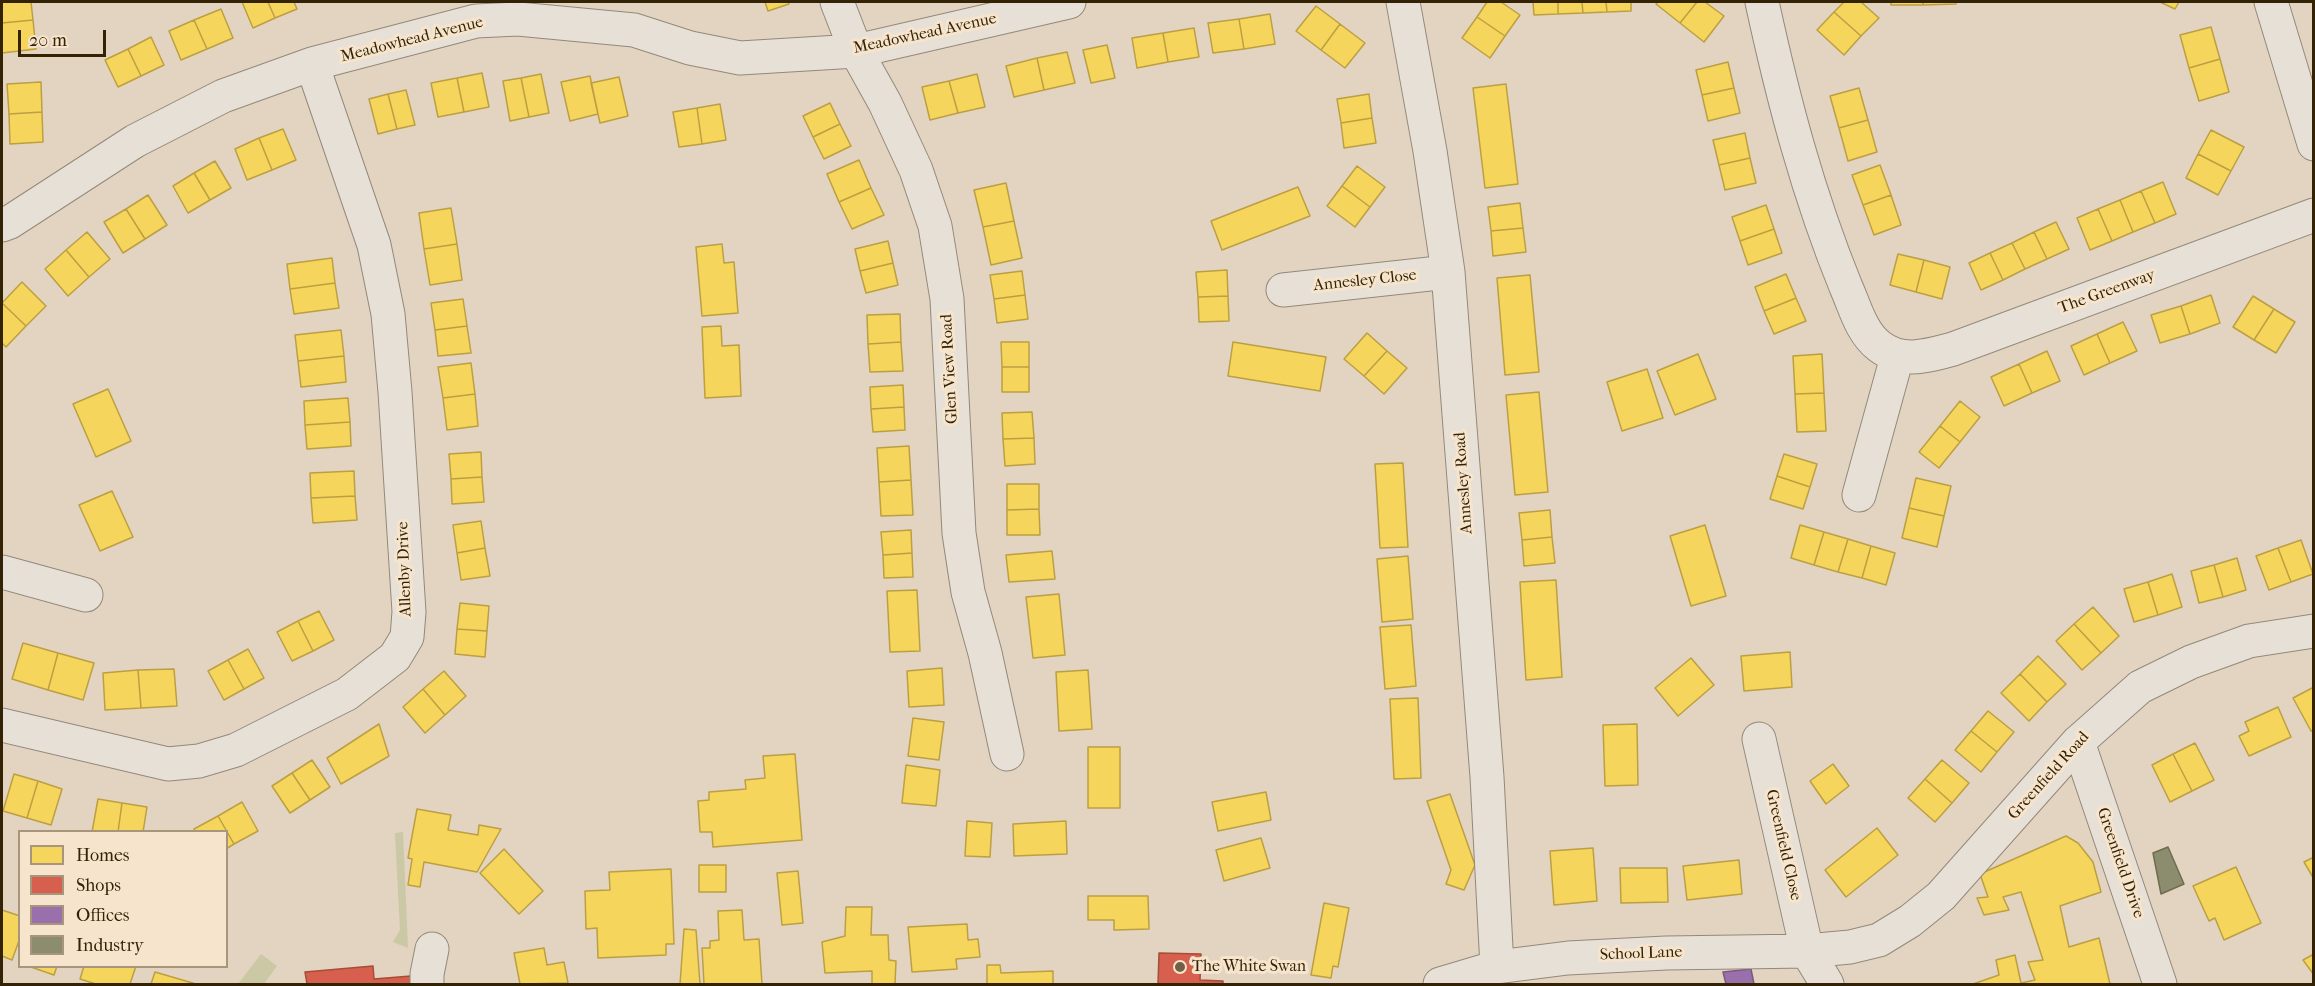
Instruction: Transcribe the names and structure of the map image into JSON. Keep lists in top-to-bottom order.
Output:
{
  "streets": {
    "street": [
      "Meadowhead Avenue",
      "Annesley Close",
      "The Greenway",
      "Glen View Road",
      "Annesley Road",
      "Allenby Drive",
      "Greenfield Road",
      "Greenfield Close",
      "Greenfield Drive",
      "School Lane"
    ]
  },
  "crossings": [
    ["Meadowhead Avenue", "Glen View Road"],
    ["Meadowhead Avenue", "Allenby Drive"],
    ["Annesley Close", "Annesley Road"],
    ["Annesley Road", "School Lane"],
    ["Greenfield Road", "Greenfield Close"],
    ["Greenfield Road", "Greenfield Drive"],
    ["Greenfield Road", "School Lane"],
    ["Greenfield Close", "School Lane"]
  ],
  "places": ["The White Swan"],
  "legend": [
    "Homes",
    "Shops",
    "Offices",
    "Industry"
  ],
  "scale_bar": "20 m"
}
